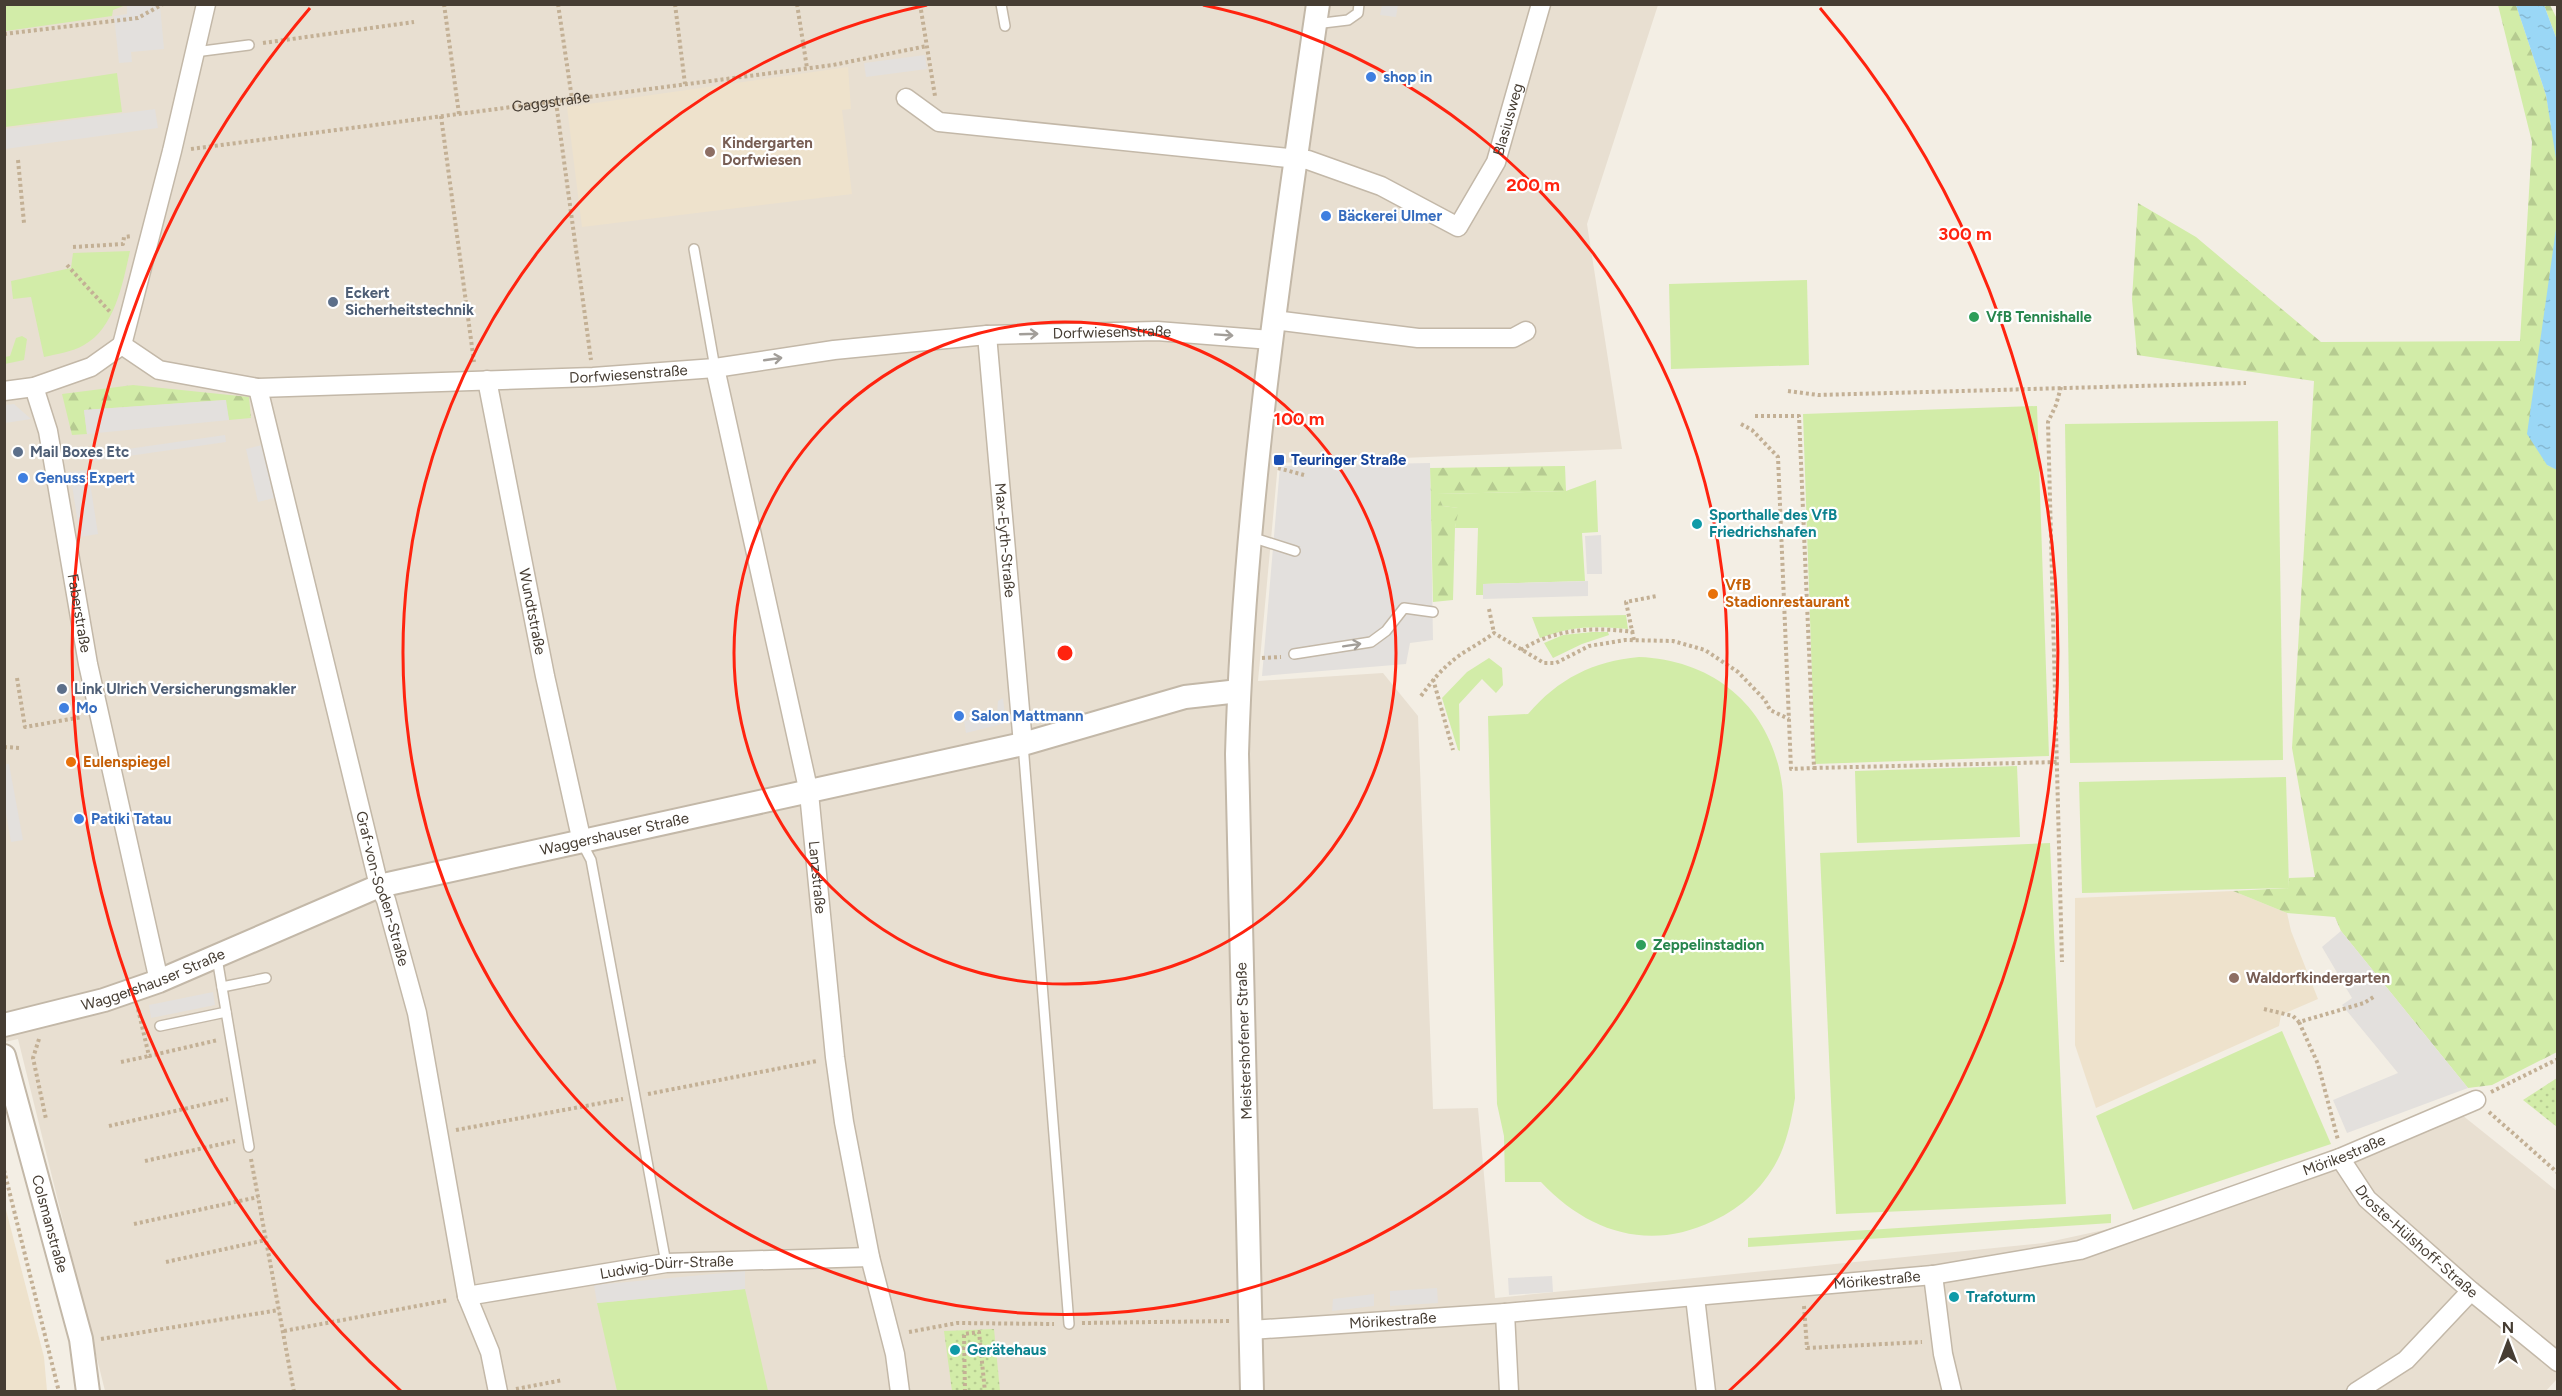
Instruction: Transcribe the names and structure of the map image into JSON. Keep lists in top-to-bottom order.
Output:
{
  "streets": {
    "street": [
      "Blasiusweg",
      "Dorfwiesenstraße",
      "Max-Eyth-Straße",
      "Wundtstraße",
      "Faberstraße",
      "Waggershauser Straße",
      "Lanzstraße",
      "Graf-von-Soden-Straße",
      "Meistershofener Straße",
      "Mörikestraße",
      "Colsmanstraße",
      "Droste-Hülshoff-Straße",
      "Ludwig-Dürr-Straße"
    ],
    "path": ["Gaggstraße"]
  },
  "crossings": [
    ["Dorfwiesenstraße", "Max-Eyth-Straße"],
    ["Dorfwiesenstraße", "Wundtstraße"],
    ["Dorfwiesenstraße", "Lanzstraße"],
    ["Dorfwiesenstraße", "Graf-von-Soden-Straße"],
    ["Max-Eyth-Straße", "Waggershauser Straße"],
    ["Wundtstraße", "Waggershauser Straße"],
    ["Faberstraße", "Waggershauser Straße"],
    ["Waggershauser Straße", "Lanzstraße"],
    ["Waggershauser Straße", "Graf-von-Soden-Straße"],
    ["Waggershauser Straße", "Meistershofener Straße"],
    ["Lanzstraße", "Ludwig-Dürr-Straße"],
    ["Graf-von-Soden-Straße", "Ludwig-Dürr-Straße"],
    ["Meistershofener Straße", "Mörikestraße"],
    ["Mörikestraße", "Droste-Hülshoff-Straße"]
  ],
  "one_way": ["Dorfwiesenstraße"],
  "places": {
    "other": [
      "shop in",
      "Kindergarten Dorfwiesen",
      "Bäckerei Ulmer",
      "Eckert Sicherheitstechnik",
      "VfB Tennishalle",
      "Mail Boxes Etc",
      "Genuss Expert",
      "Sporthalle des VfB Friedrichshafen",
      "VfB Stadionrestaurant",
      "Link Ulrich Versicherungsmakler",
      "Mo",
      "Salon Mattmann",
      "Eulenspiegel",
      "Patiki Tatau",
      "Zeppelinstadion",
      "Waldorfkindergarten",
      "Trafoturm",
      "Gerätehaus"
    ],
    "transit": ["Teuringer Straße"]
  },
  "north": "top",
  "rings": ["200 m", "300 m", "100 m"]
}
